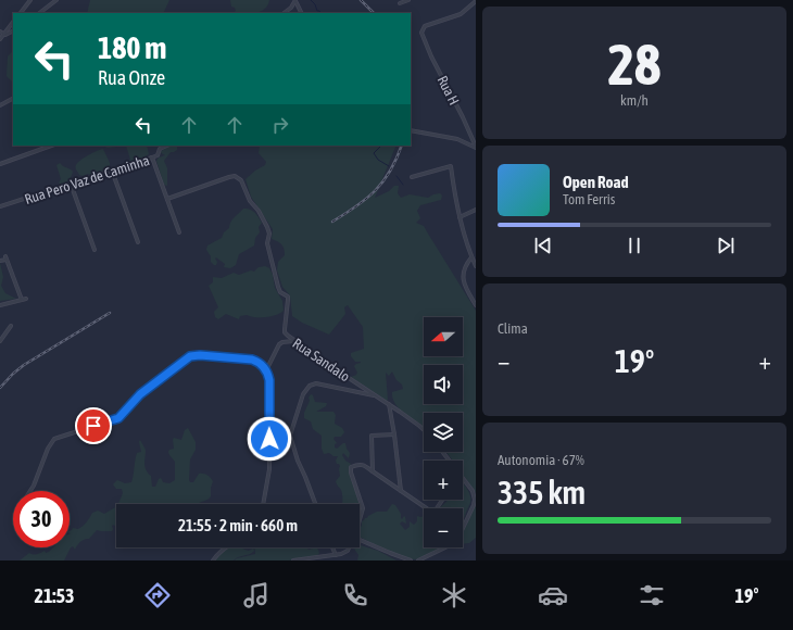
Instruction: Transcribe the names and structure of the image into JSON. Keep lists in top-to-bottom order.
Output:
{
  "streets": {
    "street": ["Rua H", "Rua Pero Vaz de Caminha", "Rua Sandalo"]
  },
  "north": "left",
  "page": {
    "tile": [
      ["28", "km/h"],
      "Clima",
      ["Autonomia · 67%", "335 km"]
    ],
    "turn": ["180 m", "Rua Onze"],
    "song": ["Open Road", "Tom Ferris"],
    "map_buttons": ["+", "−"],
    "heat": ["−", "19°", "+"],
    "limit": "30",
    "trip": "21:55 · 2 min · 660 m",
    "tabs": ["21:53", "19°"]
  }
}
